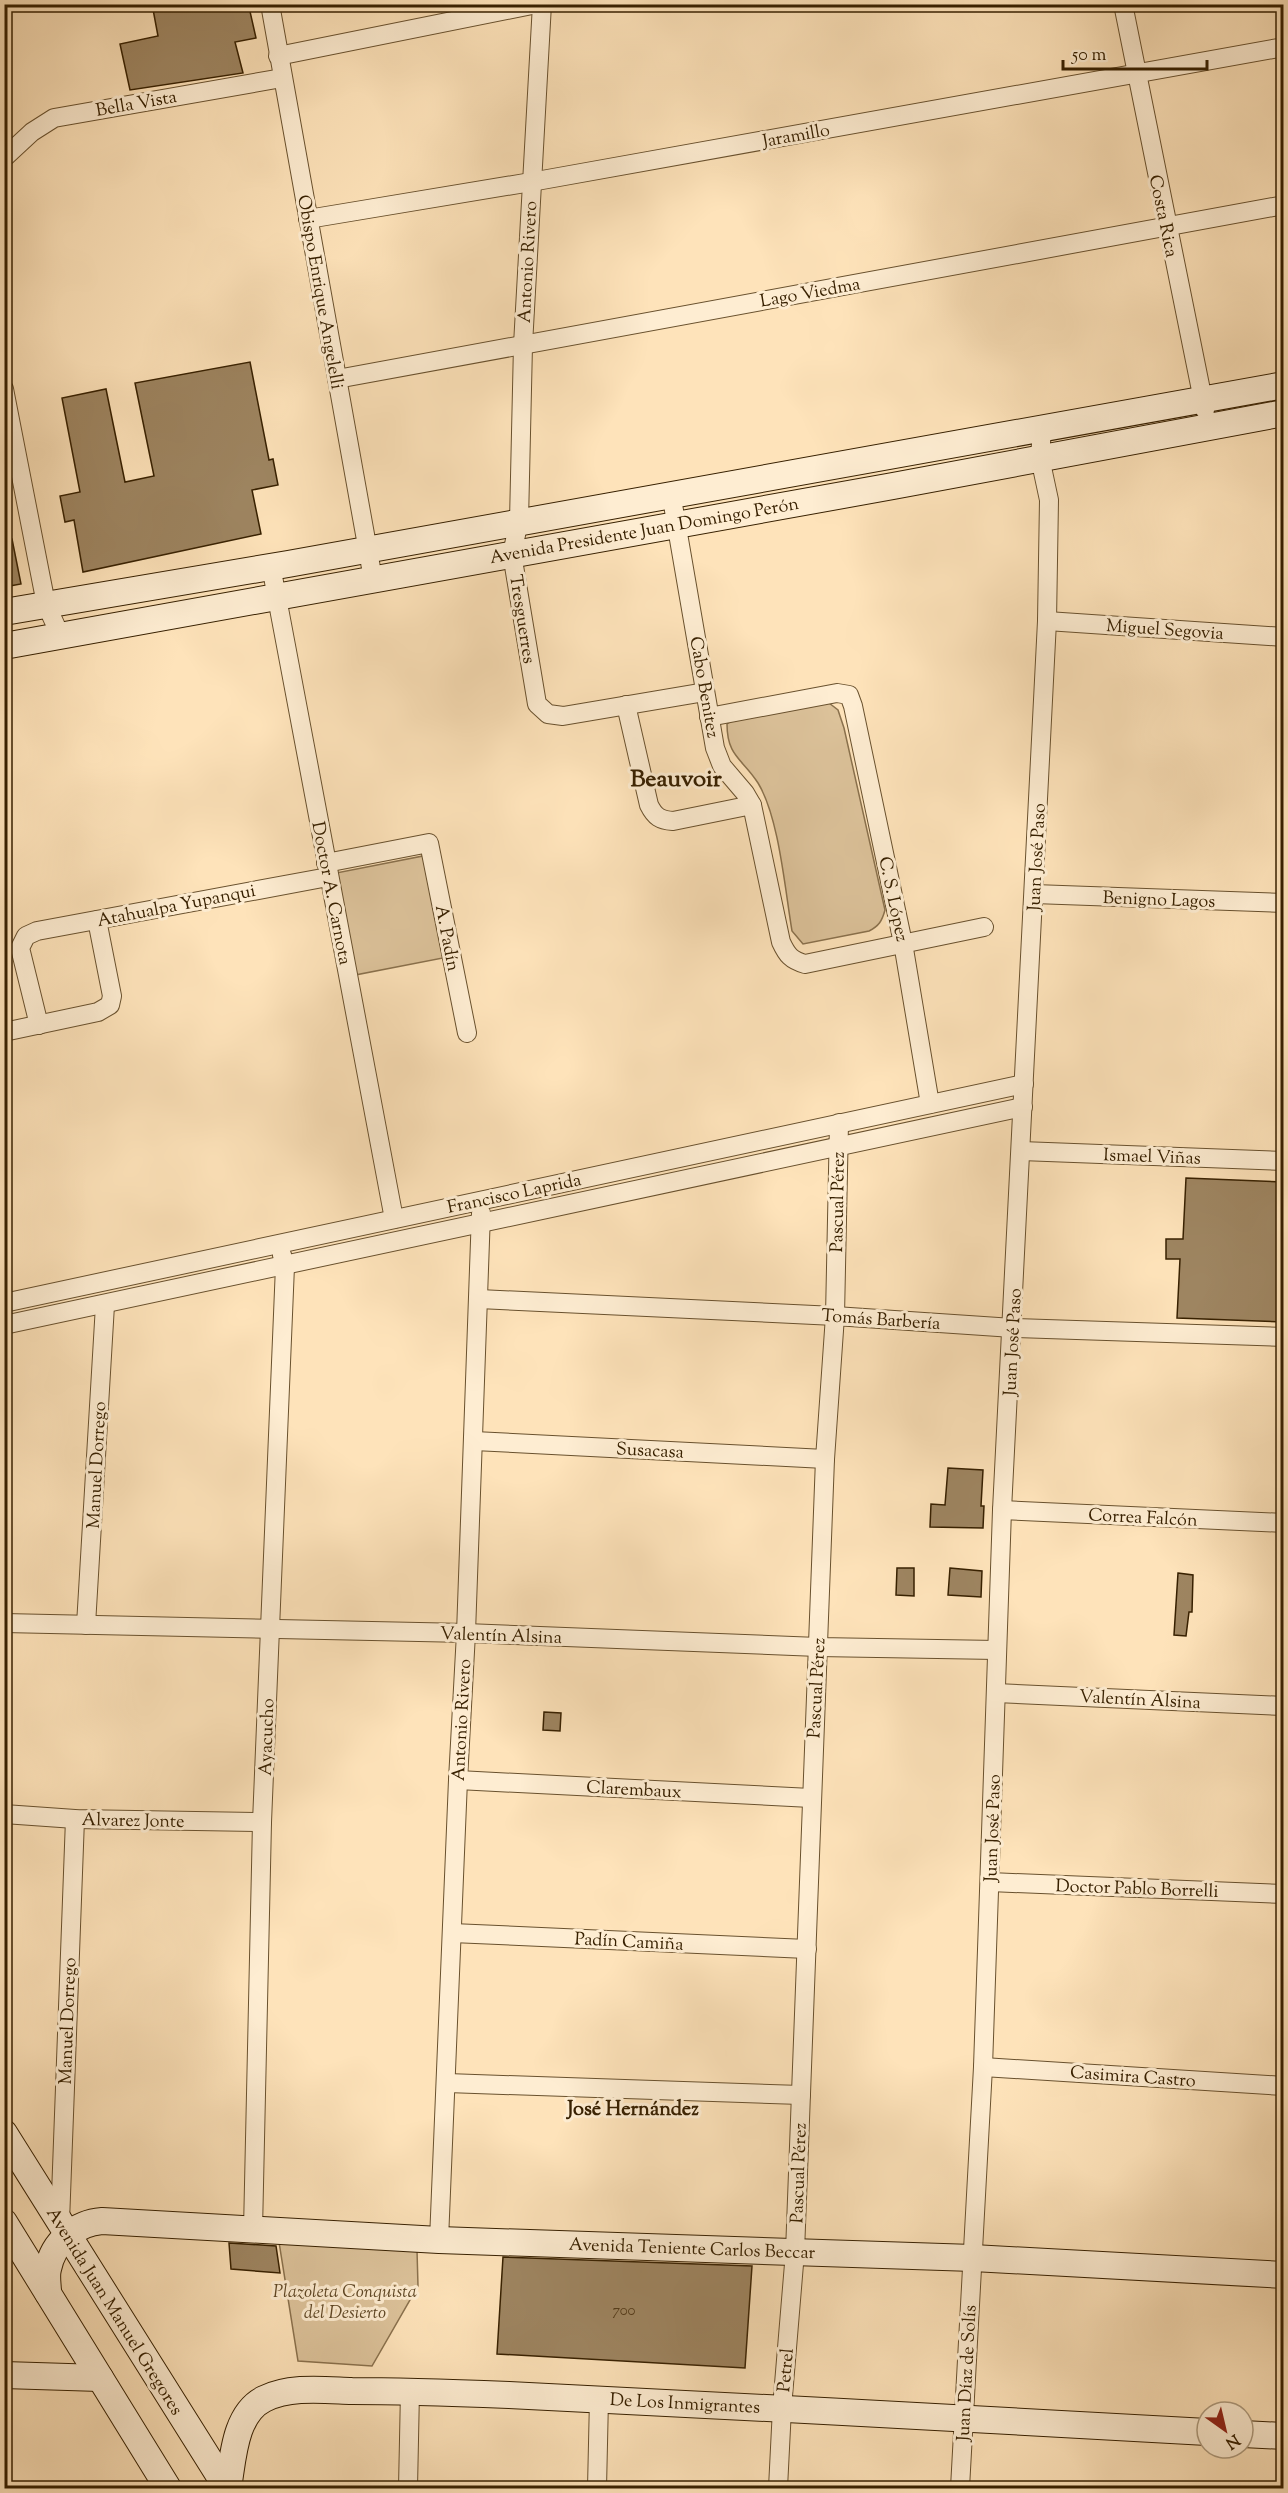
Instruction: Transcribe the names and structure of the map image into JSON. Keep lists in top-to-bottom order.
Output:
{
  "streets": {
    "main road": [
      "Avenida Presidente Juan Domingo Perón",
      "Avenida Teniente Carlos Beccar",
      "Avenida Juan Manuel Gregores",
      "De Los Inmigrantes"
    ],
    "street": [
      "Bella Vista",
      "Jaramillo",
      "Costa Rica",
      "Antonio Rivero",
      "Obispo Enrique Angelelli",
      "Lago Viedma",
      "Tresguerres",
      "Miguel Segovia",
      "Cabo Benitez",
      "Juan José Paso",
      "Doctor A. Carnota",
      "C. S. López",
      "Benigno Lagos",
      "Atahualpa Yupanqui",
      "A. Padín",
      "Ismael Viñas",
      "Francisco Laprida",
      "Pascual Pérez",
      "Tomás Barbería",
      "Susacasa",
      "Manuel Dorrego",
      "Correa Falcón",
      "Valentín Alsina",
      "Ayacucho",
      "Clarembaux",
      "Alvarez Jonte",
      "Doctor Pablo Borrelli",
      "Padín Camiña",
      "Casimira Castro",
      "Petrel",
      "Juan Díaz de Solís"
    ]
  },
  "crossings": [
    ["Bella Vista", "Obispo Enrique Angelelli"],
    ["Jaramillo", "Costa Rica"],
    ["Jaramillo", "Antonio Rivero"],
    ["Jaramillo", "Obispo Enrique Angelelli"],
    ["Costa Rica", "Lago Viedma"],
    ["Costa Rica", "Avenida Presidente Juan Domingo Perón"],
    ["Antonio Rivero", "Lago Viedma"],
    ["Antonio Rivero", "Avenida Presidente Juan Domingo Perón"],
    ["Antonio Rivero", "Tresguerres"],
    ["Antonio Rivero", "Francisco Laprida"],
    ["Antonio Rivero", "Tomás Barbería"],
    ["Antonio Rivero", "Susacasa"],
    ["Antonio Rivero", "Valentín Alsina"],
    ["Antonio Rivero", "Clarembaux"],
    ["Antonio Rivero", "Padín Camiña"],
    ["Antonio Rivero", "Avenida Teniente Carlos Beccar"],
    ["Obispo Enrique Angelelli", "Lago Viedma"],
    ["Obispo Enrique Angelelli", "Avenida Presidente Juan Domingo Perón"],
    ["Avenida Presidente Juan Domingo Perón", "Tresguerres"],
    ["Avenida Presidente Juan Domingo Perón", "Cabo Benitez"],
    ["Avenida Presidente Juan Domingo Perón", "Juan José Paso"],
    ["Avenida Presidente Juan Domingo Perón", "Doctor A. Carnota"],
    ["Miguel Segovia", "Juan José Paso"],
    ["Cabo Benitez", "C. S. López"],
    ["Juan José Paso", "Benigno Lagos"],
    ["Juan José Paso", "Ismael Viñas"],
    ["Juan José Paso", "Francisco Laprida"],
    ["Juan José Paso", "Tomás Barbería"],
    ["Juan José Paso", "Correa Falcón"],
    ["Juan José Paso", "Valentín Alsina"],
    ["Juan José Paso", "Doctor Pablo Borrelli"],
    ["Juan José Paso", "Casimira Castro"],
    ["Juan José Paso", "Avenida Teniente Carlos Beccar"],
    ["Juan José Paso", "Juan Díaz de Solís"],
    ["Doctor A. Carnota", "Atahualpa Yupanqui"],
    ["Doctor A. Carnota", "Francisco Laprida"],
    ["C. S. López", "Francisco Laprida"],
    ["Atahualpa Yupanqui", "A. Padín"],
    ["Francisco Laprida", "Pascual Pérez"],
    ["Francisco Laprida", "Manuel Dorrego"],
    ["Francisco Laprida", "Ayacucho"],
    ["Pascual Pérez", "Tomás Barbería"],
    ["Pascual Pérez", "Susacasa"],
    ["Pascual Pérez", "Valentín Alsina"],
    ["Pascual Pérez", "Clarembaux"],
    ["Pascual Pérez", "Padín Camiña"],
    ["Pascual Pérez", "Avenida Teniente Carlos Beccar"],
    ["Pascual Pérez", "Petrel"],
    ["Manuel Dorrego", "Valentín Alsina"],
    ["Manuel Dorrego", "Alvarez Jonte"],
    ["Manuel Dorrego", "Avenida Teniente Carlos Beccar"],
    ["Manuel Dorrego", "Avenida Juan Manuel Gregores"],
    ["Valentín Alsina", "Ayacucho"],
    ["Ayacucho", "Alvarez Jonte"],
    ["Ayacucho", "Avenida Teniente Carlos Beccar"],
    ["Avenida Teniente Carlos Beccar", "Avenida Juan Manuel Gregores"],
    ["Avenida Teniente Carlos Beccar", "Petrel"],
    ["Avenida Teniente Carlos Beccar", "Juan Díaz de Solís"],
    ["Avenida Juan Manuel Gregores", "De Los Inmigrantes"],
    ["Petrel", "De Los Inmigrantes"],
    ["Juan Díaz de Solís", "De Los Inmigrantes"]
  ],
  "districts": ["Beauvoir", "José Hernández"],
  "parks": ["Plazoleta Conquista del Desierto"],
  "house_numbers": ["700"],
  "scale_bar": "50 m",
  "north": "bottom right"
}
